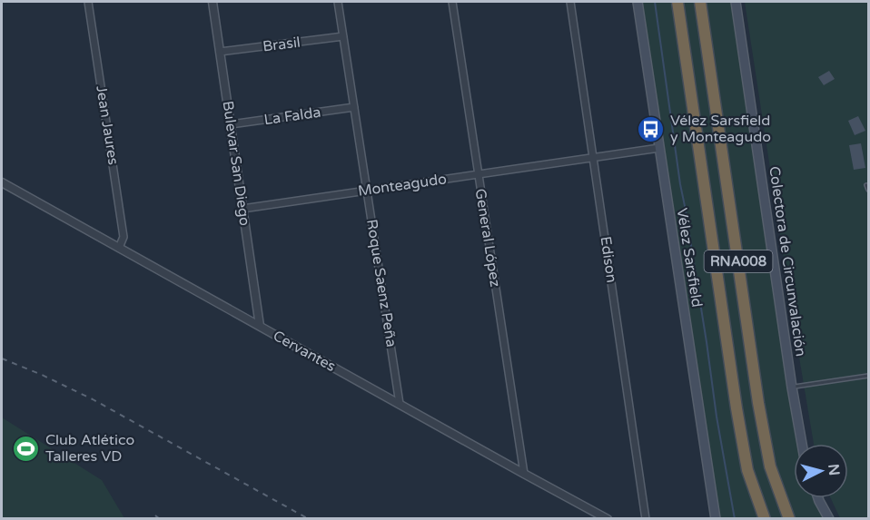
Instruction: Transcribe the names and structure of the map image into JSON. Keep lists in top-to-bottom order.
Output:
{
  "streets": {
    "highway": ["RNA008"],
    "main road": ["Vélez Sarsfield", "Colectora de Circunvalación"],
    "street": [
      "Brasil",
      "La Falda",
      "Jean Jaures",
      "Bulevar San Diego",
      "Monteagudo",
      "General López",
      "Edison",
      "Roque Saenz Peña",
      "Cervantes"
    ]
  },
  "crossings": [
    ["Brasil", "Bulevar San Diego"],
    ["Brasil", "Roque Saenz Peña"],
    ["La Falda", "Bulevar San Diego"],
    ["La Falda", "Roque Saenz Peña"],
    ["Jean Jaures", "Cervantes"],
    ["Bulevar San Diego", "Monteagudo"],
    ["Bulevar San Diego", "Cervantes"],
    ["Monteagudo", "General López"],
    ["Monteagudo", "Vélez Sarsfield"],
    ["Monteagudo", "Edison"],
    ["Monteagudo", "Roque Saenz Peña"],
    ["General López", "Cervantes"],
    ["Roque Saenz Peña", "Cervantes"]
  ],
  "places": {
    "bus stop": ["Vélez Sarsfield y Monteagudo"],
    "sports": ["Club Atlético Talleres VD"]
  },
  "north": "right"
}
